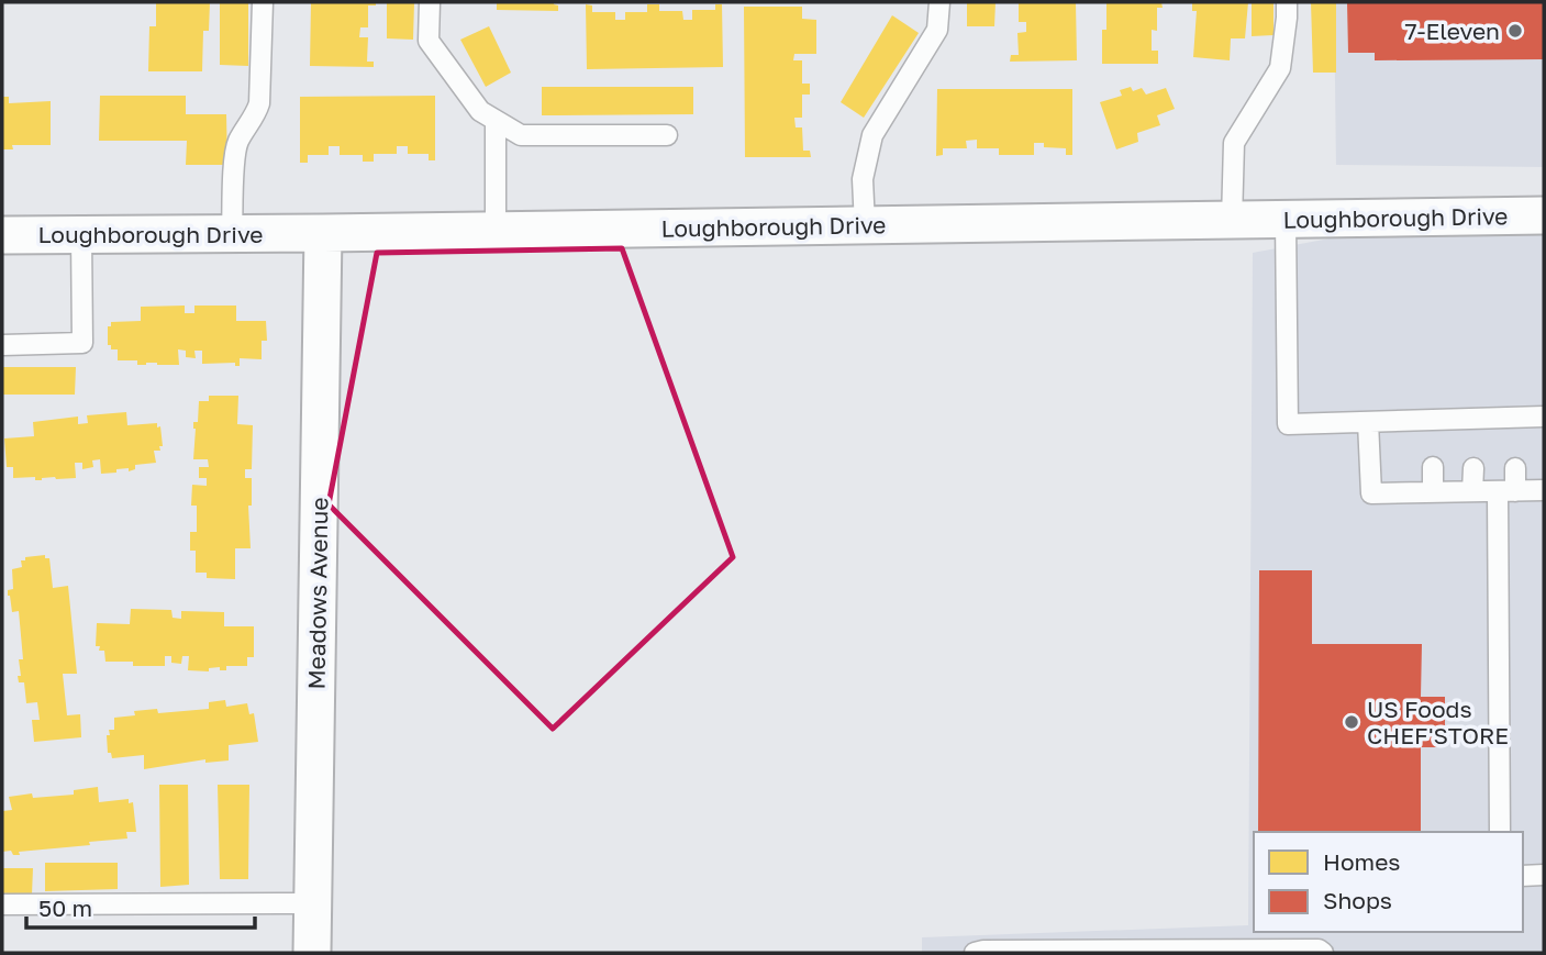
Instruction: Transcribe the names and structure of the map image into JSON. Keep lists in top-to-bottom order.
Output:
{
  "streets": {
    "street": ["Loughborough Drive", "Meadows Avenue"]
  },
  "crossings": [
    ["Loughborough Drive", "Meadows Avenue"]
  ],
  "places": ["7-Eleven", "US Foods CHEF'STORE"],
  "legend": ["Homes", "Shops"],
  "scale_bar": "50 m"
}
